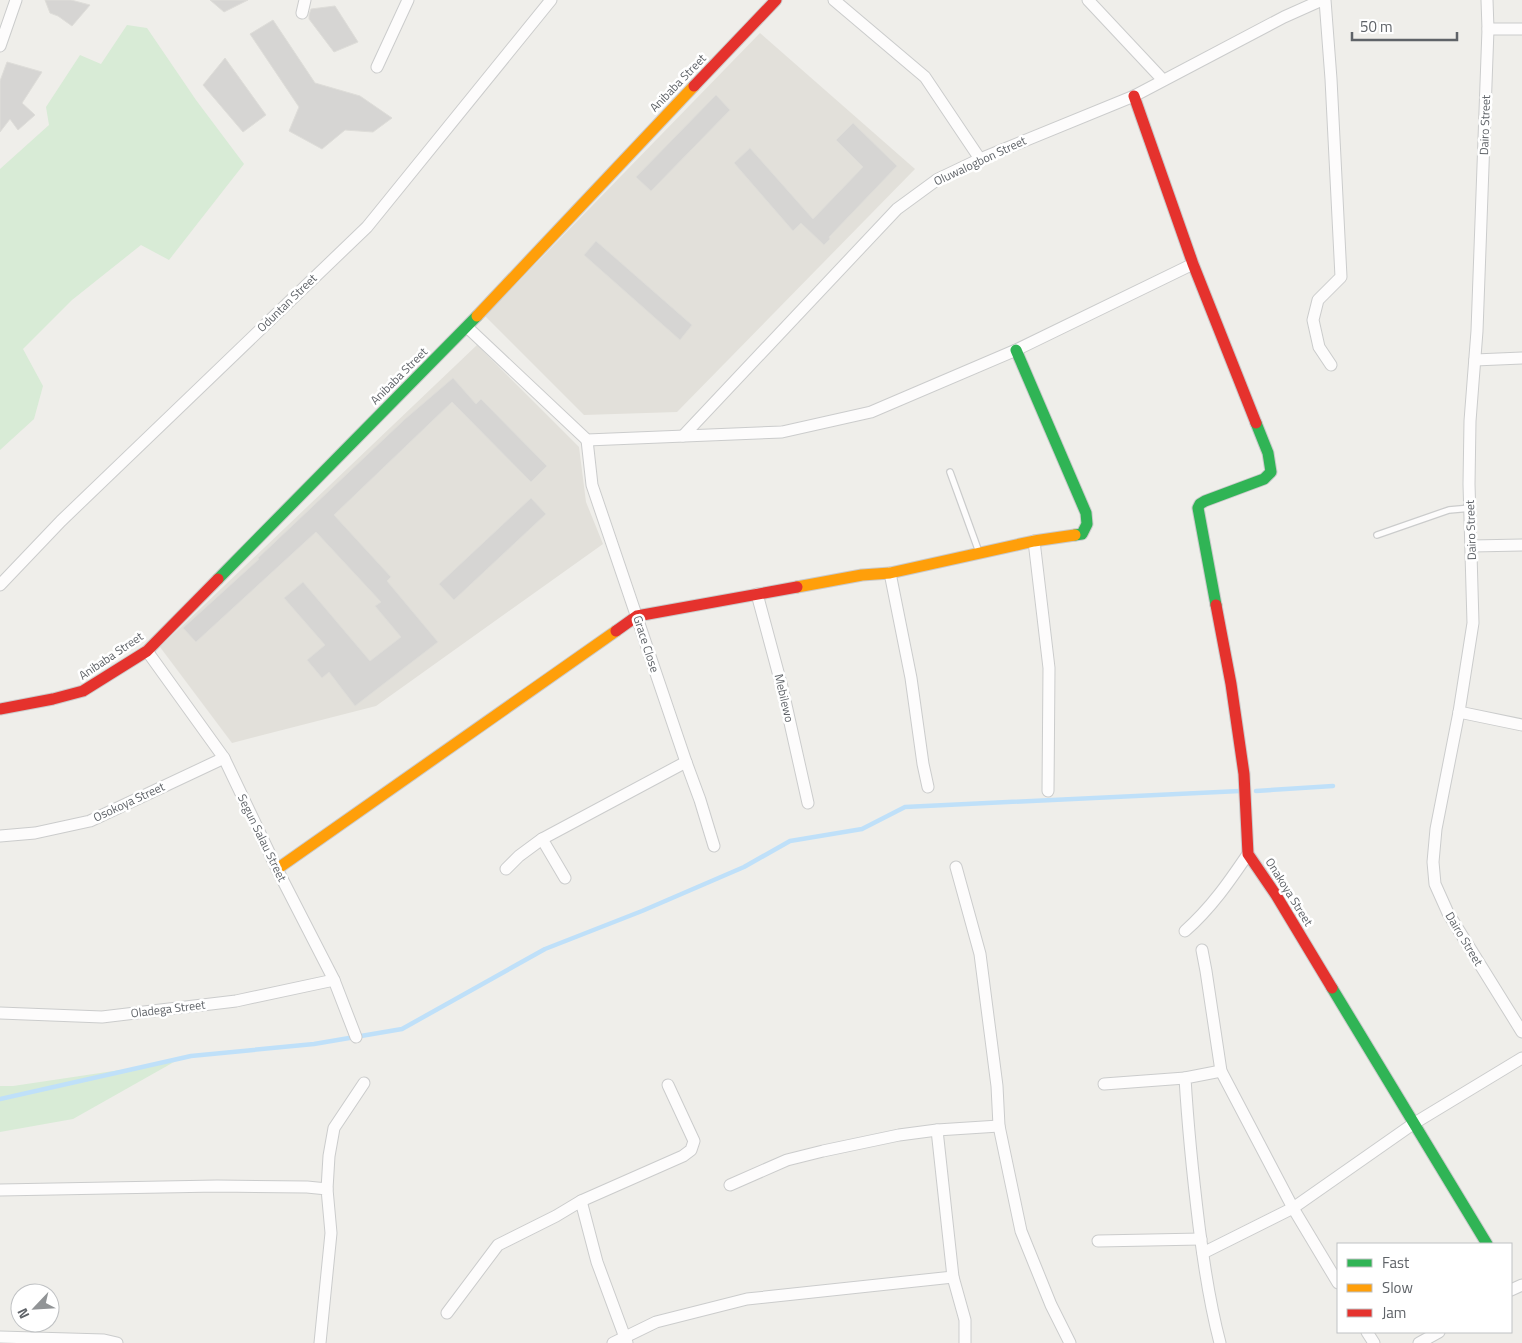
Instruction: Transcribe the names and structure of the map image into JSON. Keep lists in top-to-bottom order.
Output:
{
  "streets": {
    "street": [
      "Anibaba Street",
      "Dairo Street",
      "Oluwalogbon Street",
      "Oduntan Street",
      "Grace Close",
      "Mebilewo",
      "Osokoya Street",
      "Segun Salau Street",
      "Onakoya Street",
      "Oladega Street"
    ]
  },
  "crossings": [
    ["Anibaba Street", "Segun Salau Street"],
    ["Osokoya Street", "Segun Salau Street"],
    ["Segun Salau Street", "Oladega Street"]
  ],
  "legend": ["Fast", "Slow", "Jam"],
  "scale_bar": "50 m",
  "north": "bottom left"
}
